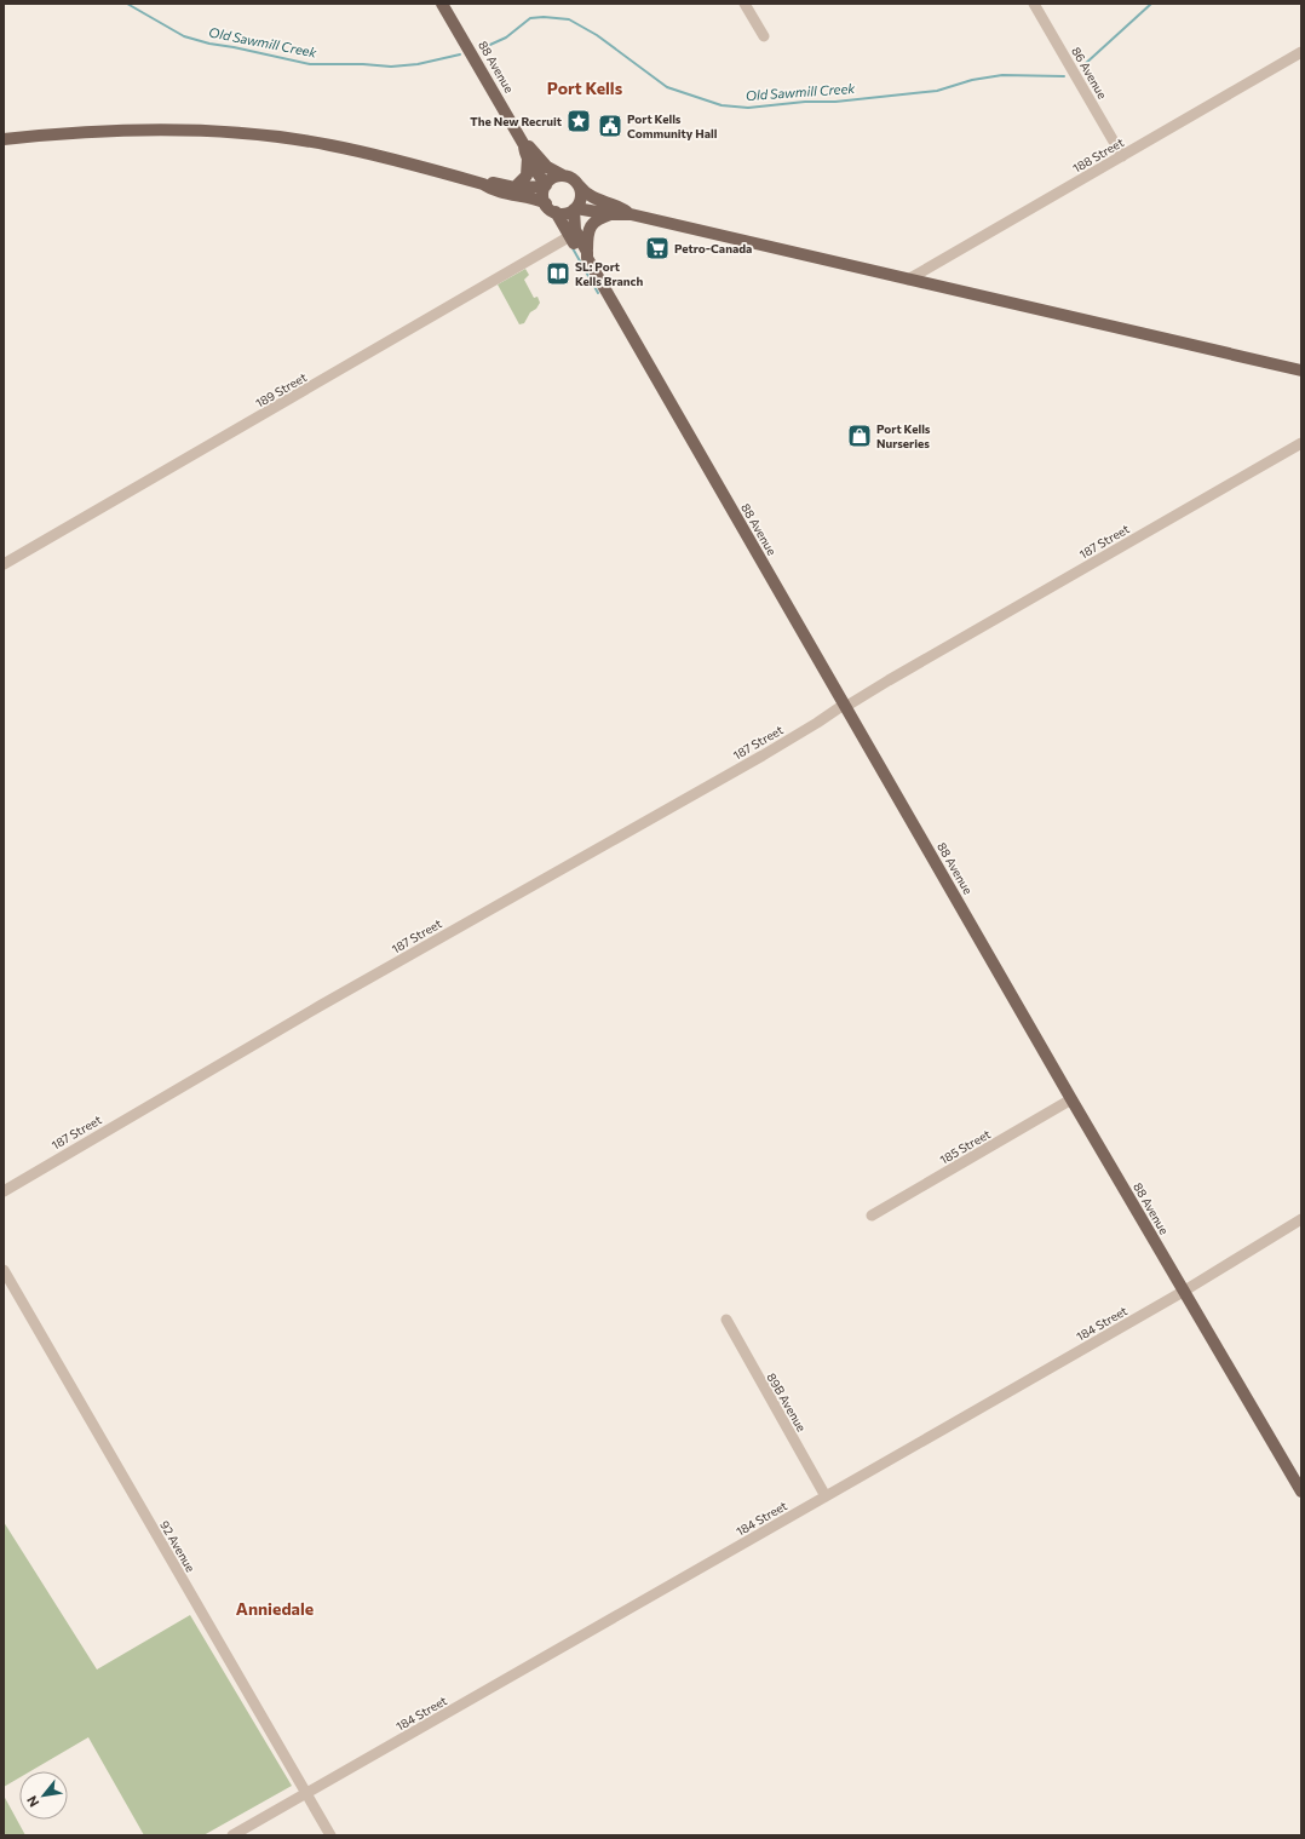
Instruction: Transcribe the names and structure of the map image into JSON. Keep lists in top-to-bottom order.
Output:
{
  "streets": {
    "main road": ["88 Avenue"],
    "street": [
      "86 Avenue",
      "188 Street",
      "189 Street",
      "187 Street",
      "185 Street",
      "184 Street",
      "89B Avenue",
      "92 Avenue"
    ]
  },
  "crossings": [
    ["88 Avenue", "189 Street"],
    ["88 Avenue", "187 Street"],
    ["88 Avenue", "185 Street"],
    ["88 Avenue", "184 Street"],
    ["86 Avenue", "188 Street"],
    ["184 Street", "89B Avenue"],
    ["184 Street", "92 Avenue"]
  ],
  "districts": ["Port Kells", "Anniedale"],
  "water": ["Old Sawmill Creek"],
  "places": {
    "place": ["The New Recruit"],
    "public building": ["Port Kells Community Hall"],
    "supermarket": ["Petro-Canada"],
    "library": ["SL: Port Kells Branch"],
    "shop": ["Port Kells Nurseries"]
  },
  "north": "bottom left"
}
